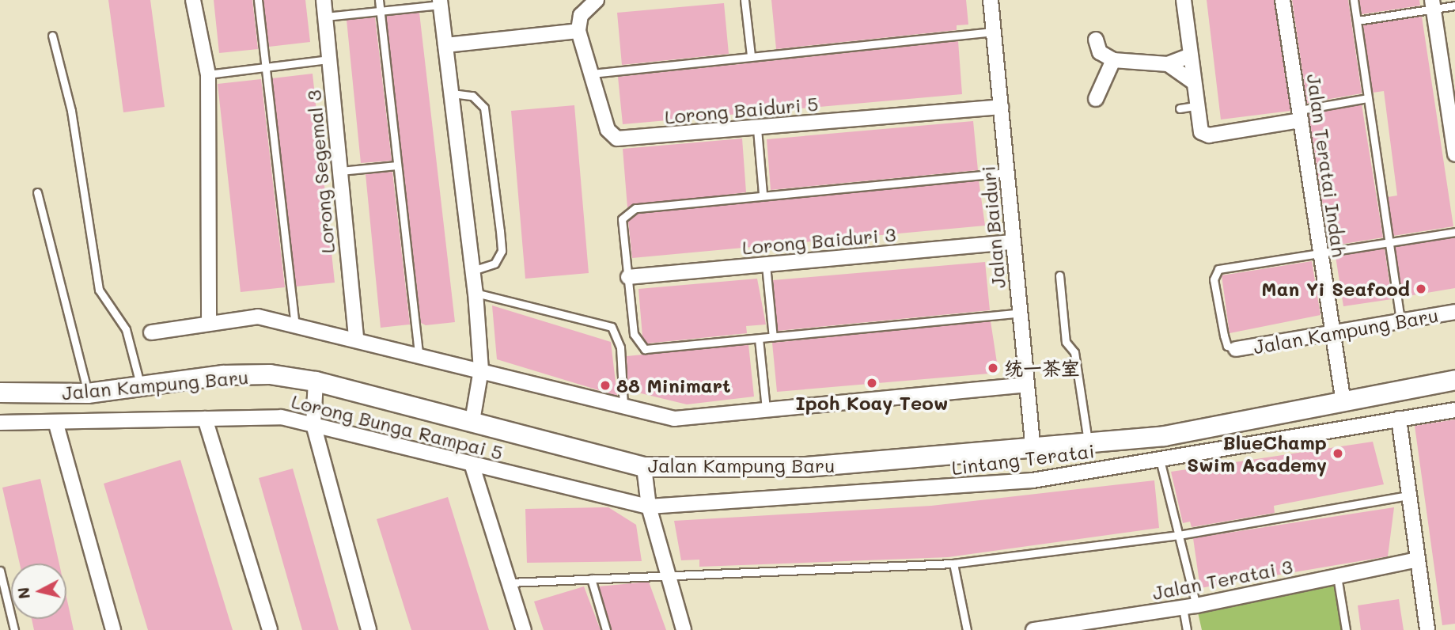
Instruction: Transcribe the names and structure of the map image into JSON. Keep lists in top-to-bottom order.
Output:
{
  "streets": {
    "street": [
      "Lorong Baiduri 5",
      "Jalan Teratai Indah",
      "Lorong Segemal 3",
      "Jalan Baiduri",
      "Lorong Baiduri 3",
      "Jalan Kampung Baru",
      "Lorong Bunga Rampai 5",
      "Lintang Teratai",
      "Jalan Teratai 3"
    ]
  },
  "crossings": [
    ["Lorong Baiduri 5", "Jalan Baiduri"],
    ["Jalan Teratai Indah", "Jalan Kampung Baru"],
    ["Jalan Baiduri", "Lorong Baiduri 3"],
    ["Jalan Baiduri", "Jalan Kampung Baru"],
    ["Lorong Bunga Rampai 5", "Lintang Teratai"]
  ],
  "places": [
    "Man Yi Seafood",
    "统一茶室",
    "Ipoh Koay Teow",
    "88 Minimart",
    "BlueChamp Swim Academy"
  ],
  "north": "left"
}
